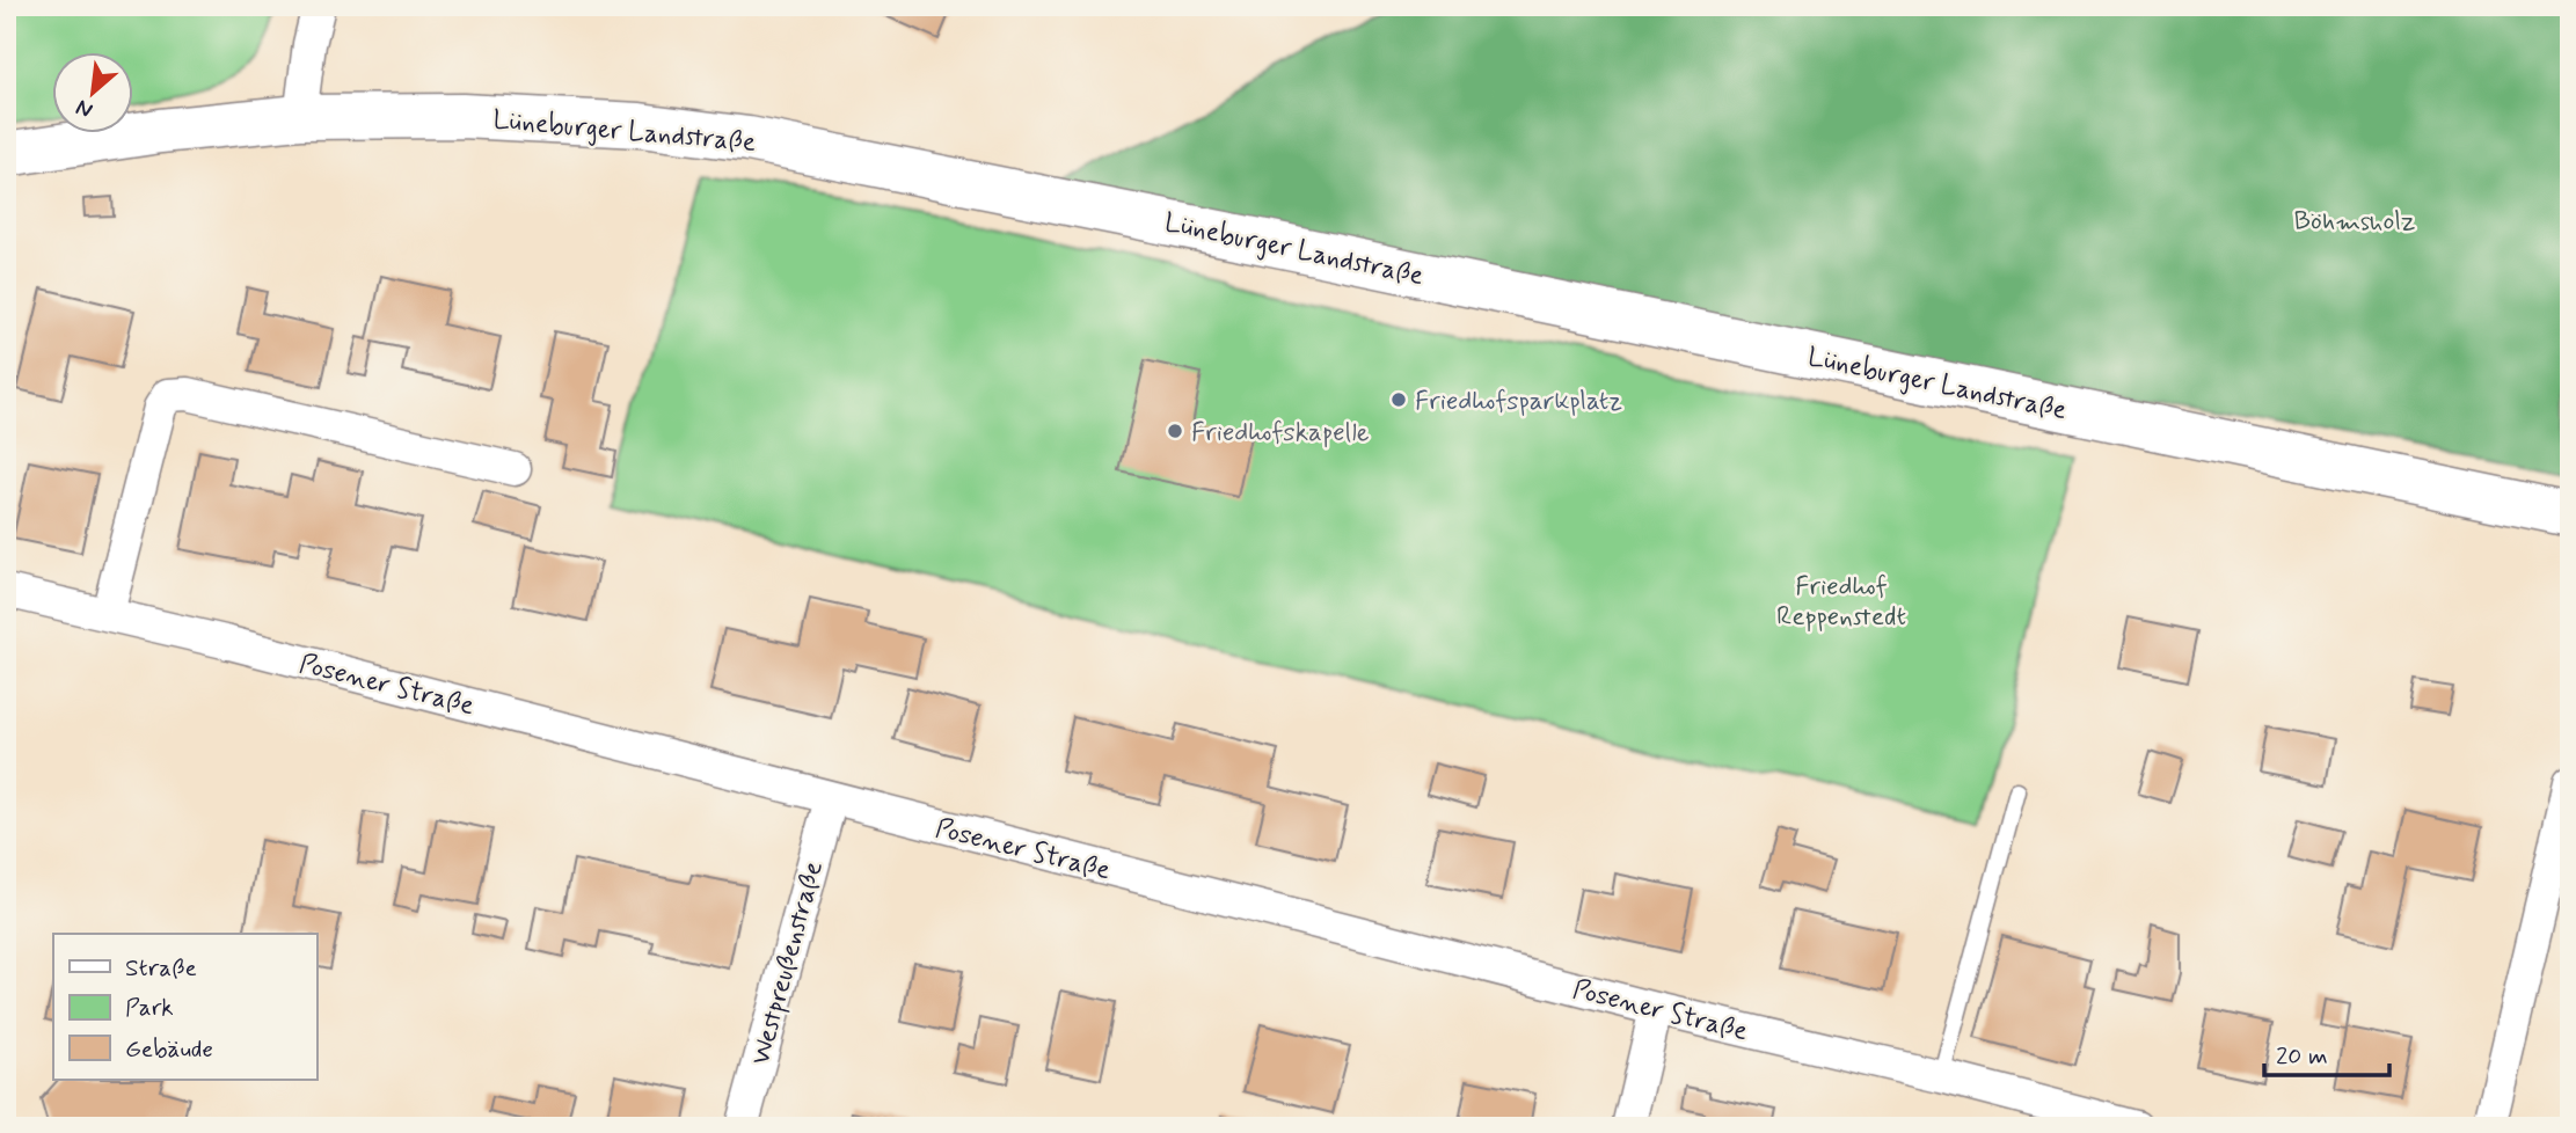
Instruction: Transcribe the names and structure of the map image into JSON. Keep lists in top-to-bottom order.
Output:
{
  "streets": {
    "main road": ["Lüneburger Landstraße"],
    "street": ["Posener Straße", "Westpreußenstraße"]
  },
  "crossings": [
    ["Posener Straße", "Westpreußenstraße"]
  ],
  "parks": ["Böhmsholz", "Friedhof Reppenstedt"],
  "places": ["Friedhofsparkplatz", "Friedhofskapelle"],
  "legend": ["Straße", "Park", "Gebäude"],
  "scale_bar": "20 m",
  "north": "bottom left"
}
